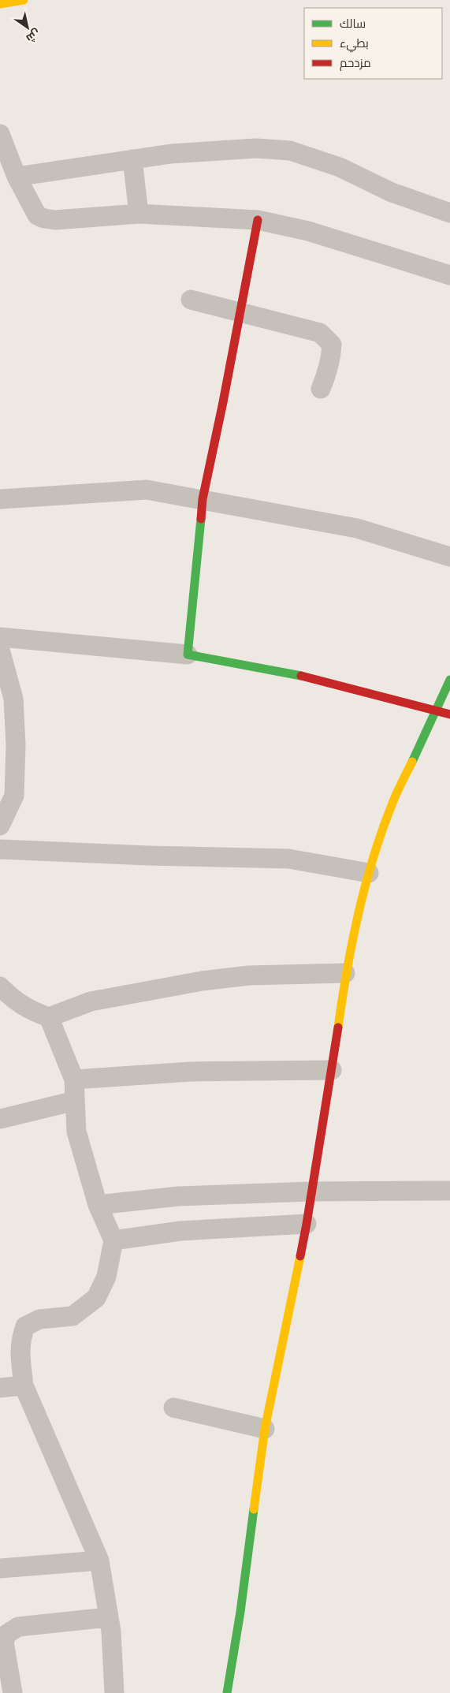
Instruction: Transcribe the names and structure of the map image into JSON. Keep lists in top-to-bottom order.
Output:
{
  "legend": ["سالك", "بطيء", "مزدحم"],
  "north": "bottom right"
}
